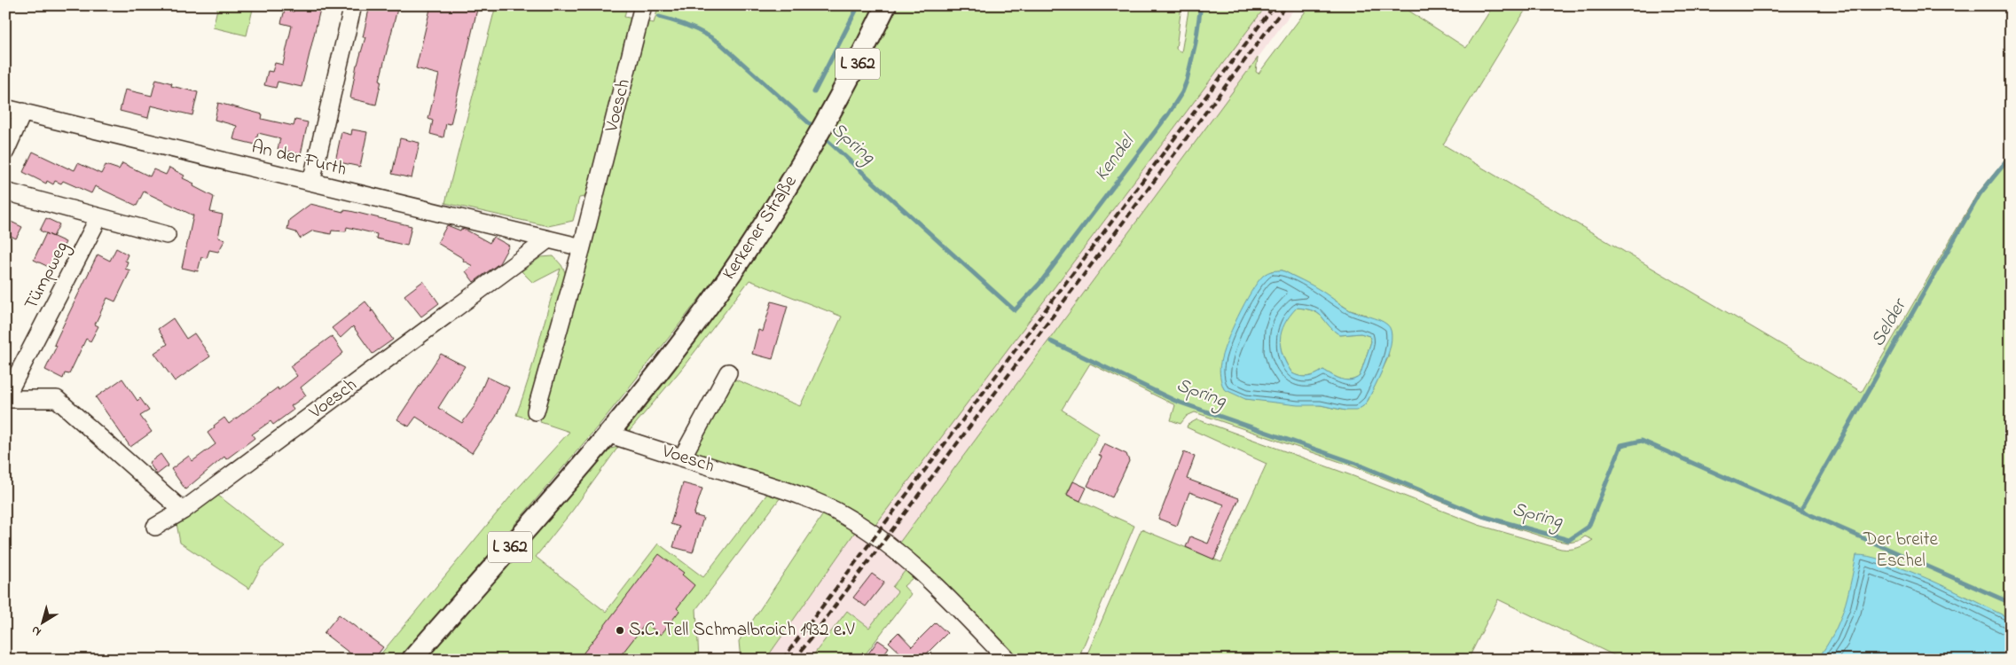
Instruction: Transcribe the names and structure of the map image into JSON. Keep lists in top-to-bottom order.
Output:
{
  "streets": {
    "main road": ["L 362", "Kerkener Straße"],
    "street": ["Voesch", "An der Furth", "Tümpweg"]
  },
  "crossings": [
    ["L 362", "Voesch"],
    ["L 362", "Kerkener Straße"],
    ["Voesch", "An der Furth"],
    ["Voesch", "Kerkener Straße"]
  ],
  "water": ["Spring", "Kendel", "Selder"],
  "parks": ["Der breite Eschel"],
  "places": ["S.C. Tell Schmalbroich 1932 e.V"],
  "north": "bottom left"
}
